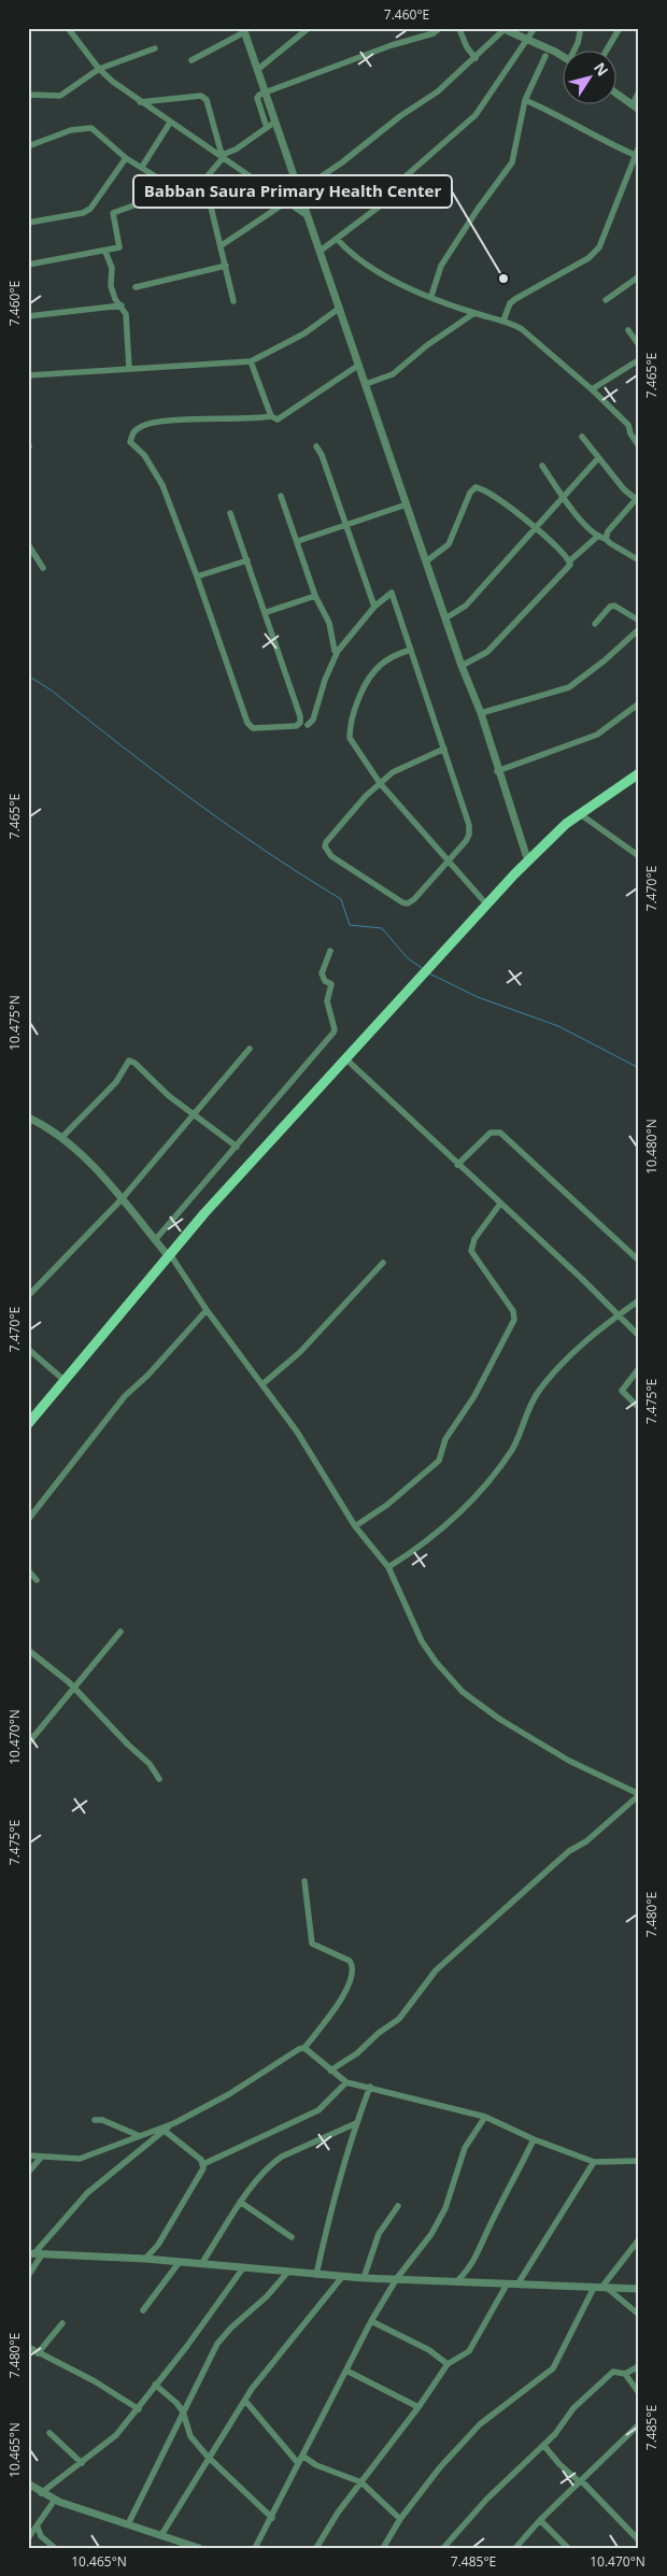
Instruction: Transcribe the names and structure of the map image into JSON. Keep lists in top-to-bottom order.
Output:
{
  "places": ["Babban Saura Primary Health Center"],
  "north": "top right",
  "coordinates": [
    "7.460°E",
    "7.465°E",
    "7.470°E",
    "10.475°N",
    "10.480°N",
    "7.475°E",
    "10.470°N",
    "7.480°E",
    "7.485°E",
    "10.465°N"
  ]
}
